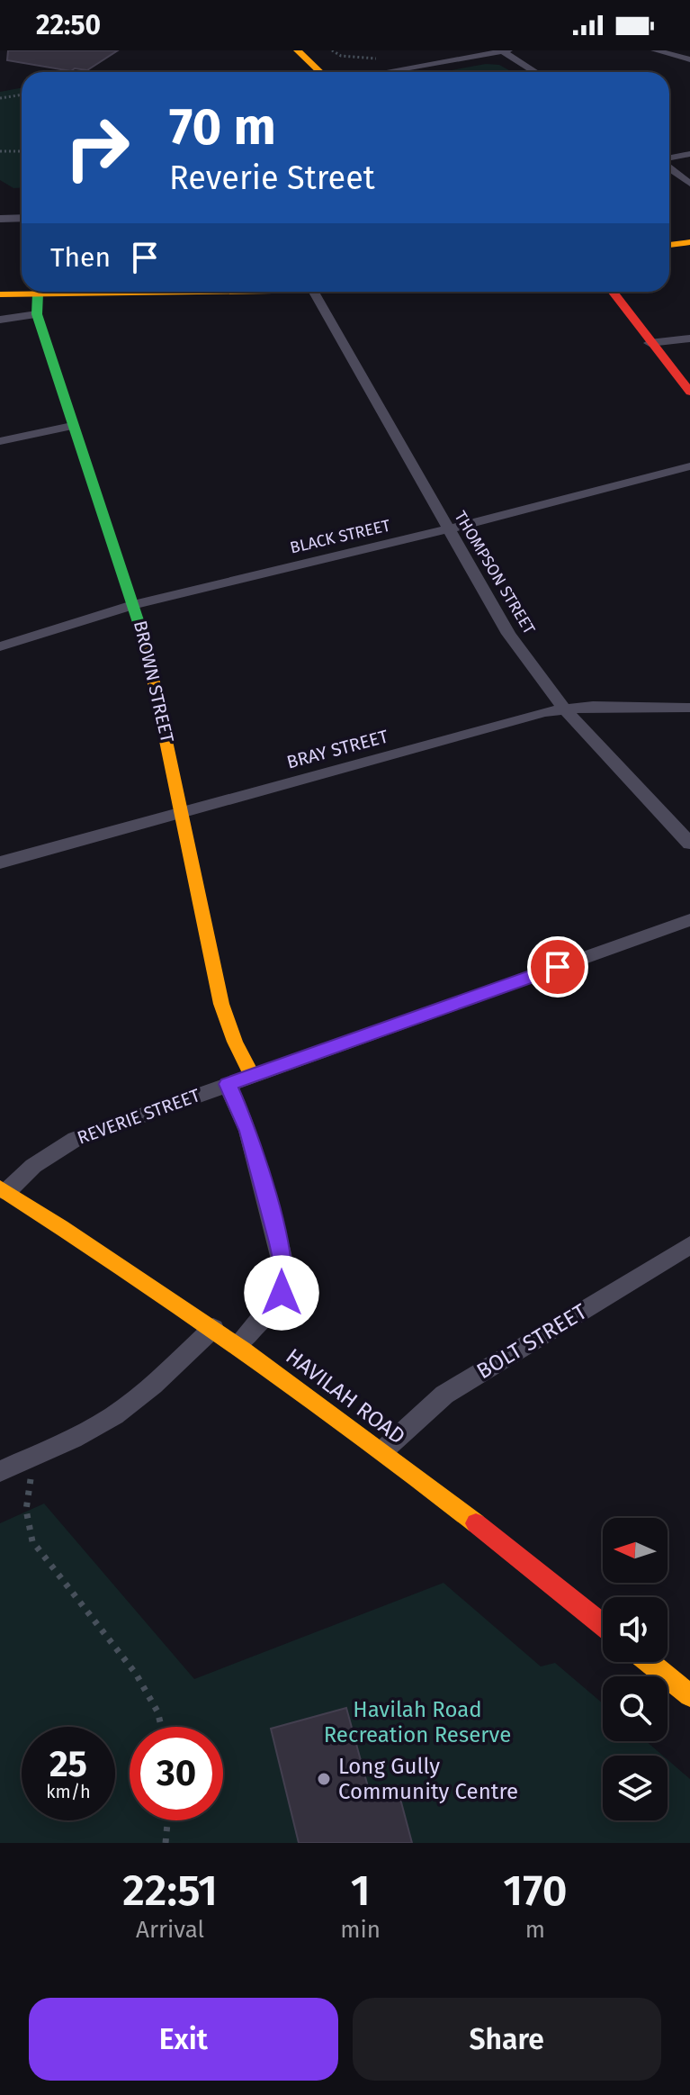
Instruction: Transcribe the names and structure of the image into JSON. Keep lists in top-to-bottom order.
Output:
{
  "streets": {
    "street": [
      "BLACK STREET",
      "THOMPSON STREET",
      "BROWN STREET",
      "BRAY STREET",
      "REVERIE STREET",
      "BOLT STREET",
      "HAVILAH ROAD"
    ]
  },
  "crossings": [
    ["BLACK STREET", "THOMPSON STREET"],
    ["BLACK STREET", "BROWN STREET"],
    ["THOMPSON STREET", "BRAY STREET"],
    ["BROWN STREET", "BRAY STREET"],
    ["BROWN STREET", "REVERIE STREET"],
    ["REVERIE STREET", "HAVILAH ROAD"],
    ["BOLT STREET", "HAVILAH ROAD"]
  ],
  "parks": ["Havilah Road Recreation Reserve"],
  "places": ["Long Gully Community Centre"],
  "north": "left",
  "page": {
    "status": "22:50",
    "turn": ["70 m", "Reverie Street"],
    "then": "Then",
    "speed": "25 km/h",
    "limit": "30",
    "eta": [
      "22:51",
      "Arrival",
      "1",
      "min",
      "170",
      "m"
    ],
    "buttons": ["Exit", "Share"]
  }
}
